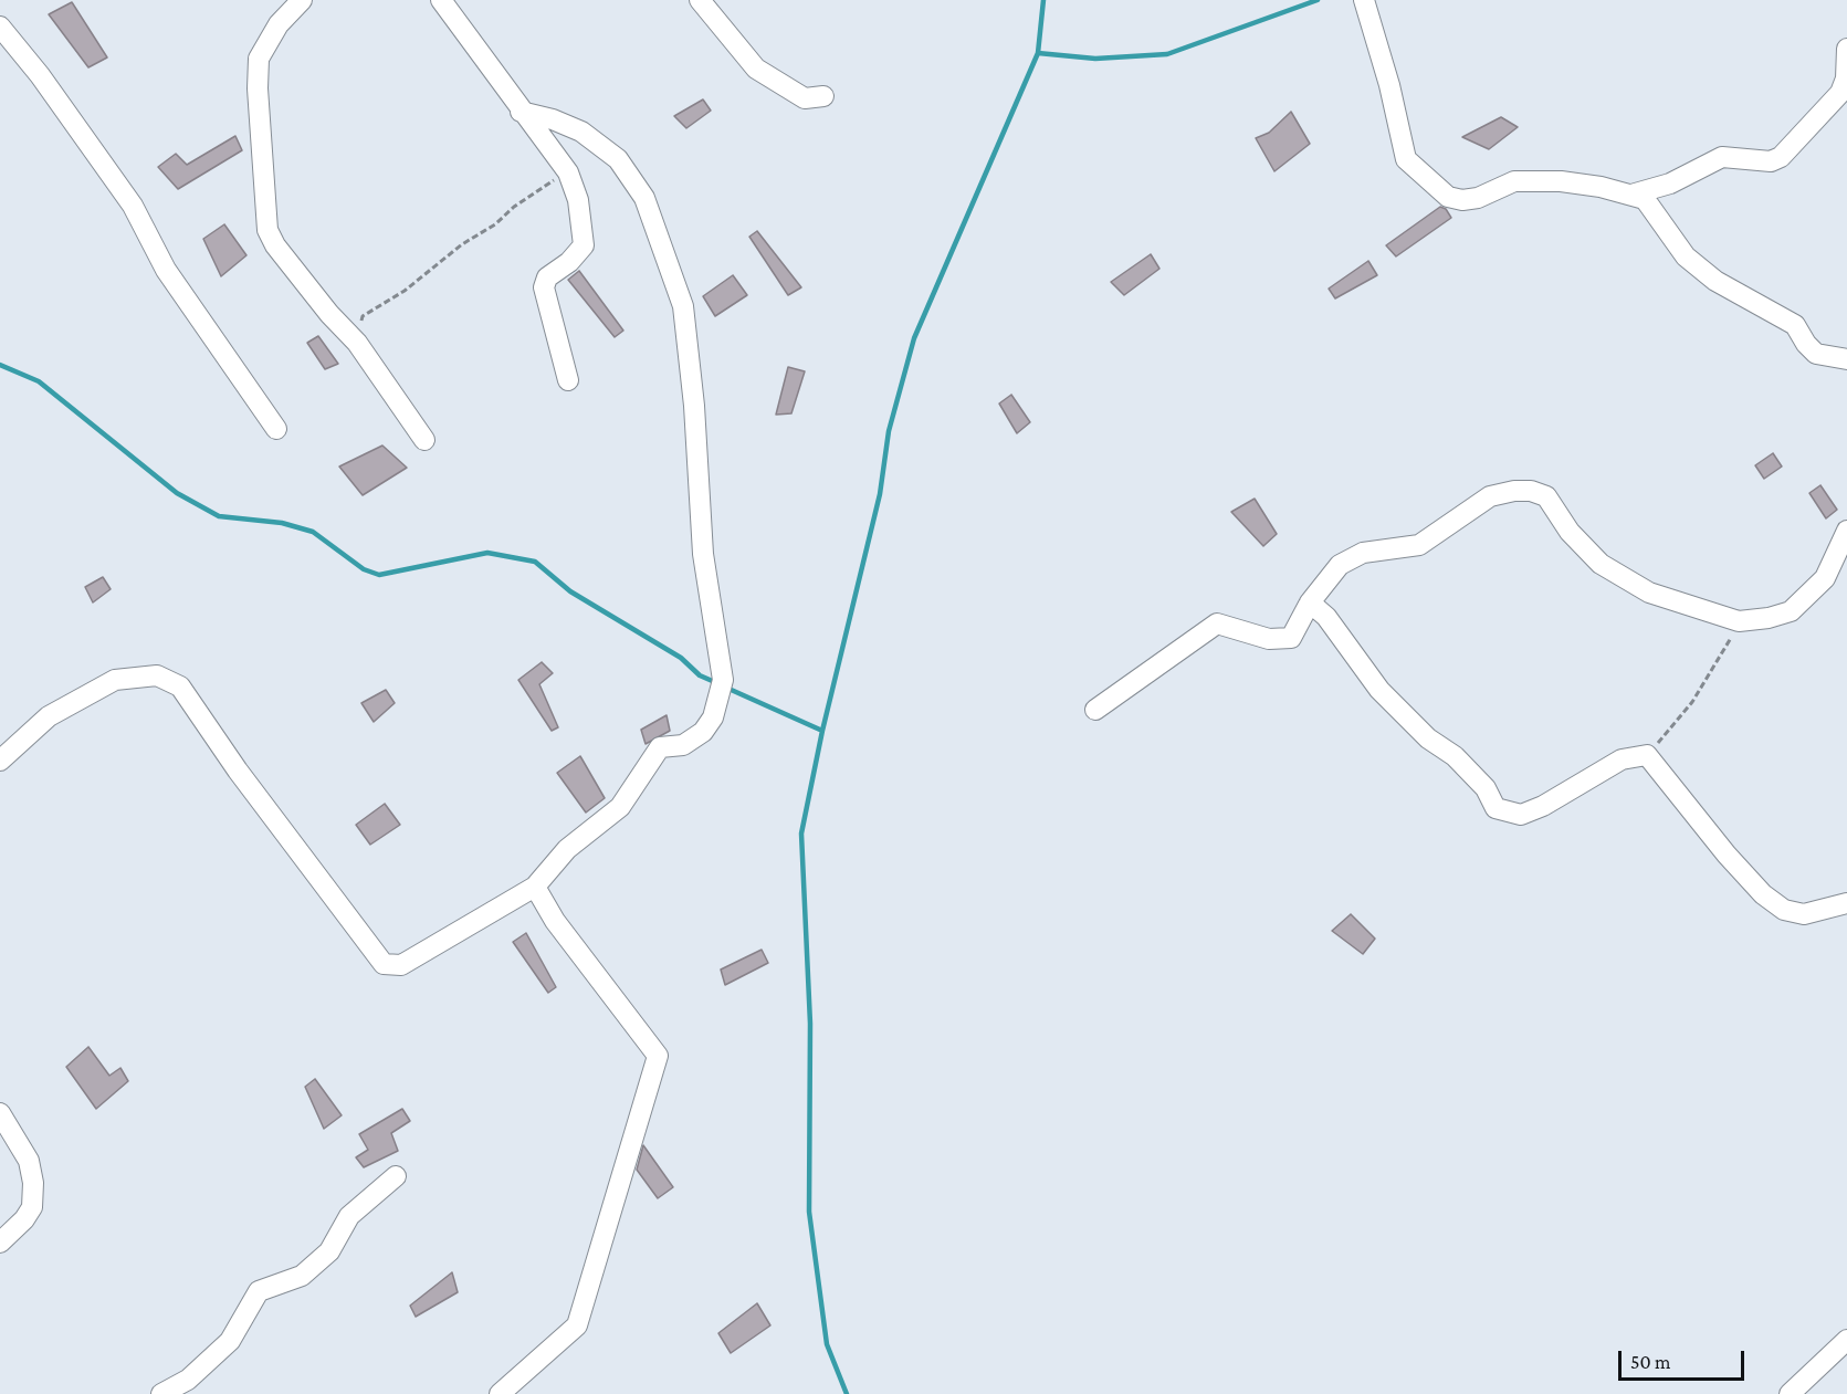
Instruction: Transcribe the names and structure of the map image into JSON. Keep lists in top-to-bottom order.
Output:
{
  "scale_bar": "50 m"
}
